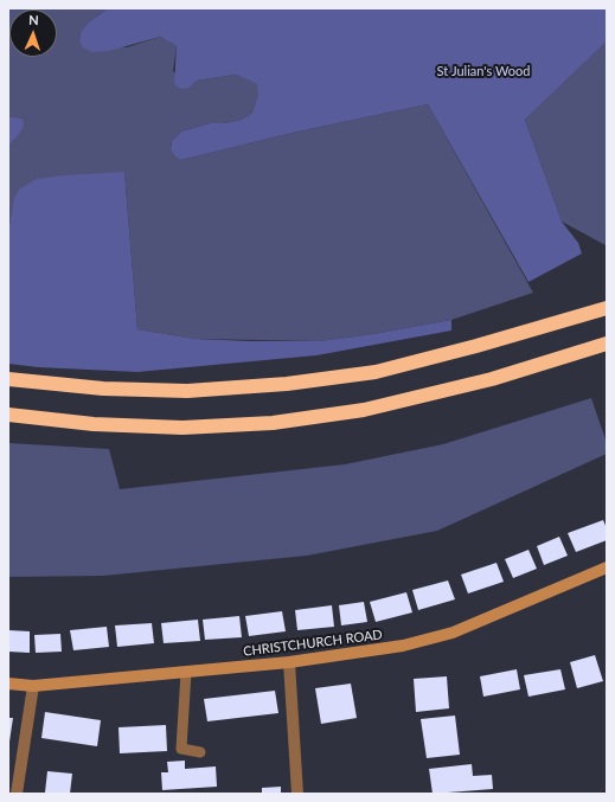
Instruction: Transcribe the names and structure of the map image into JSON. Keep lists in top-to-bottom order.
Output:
{
  "streets": {
    "street": ["CHRISTCHURCH ROAD"]
  },
  "parks": ["St Julian's Wood"],
  "north": "top"
}
